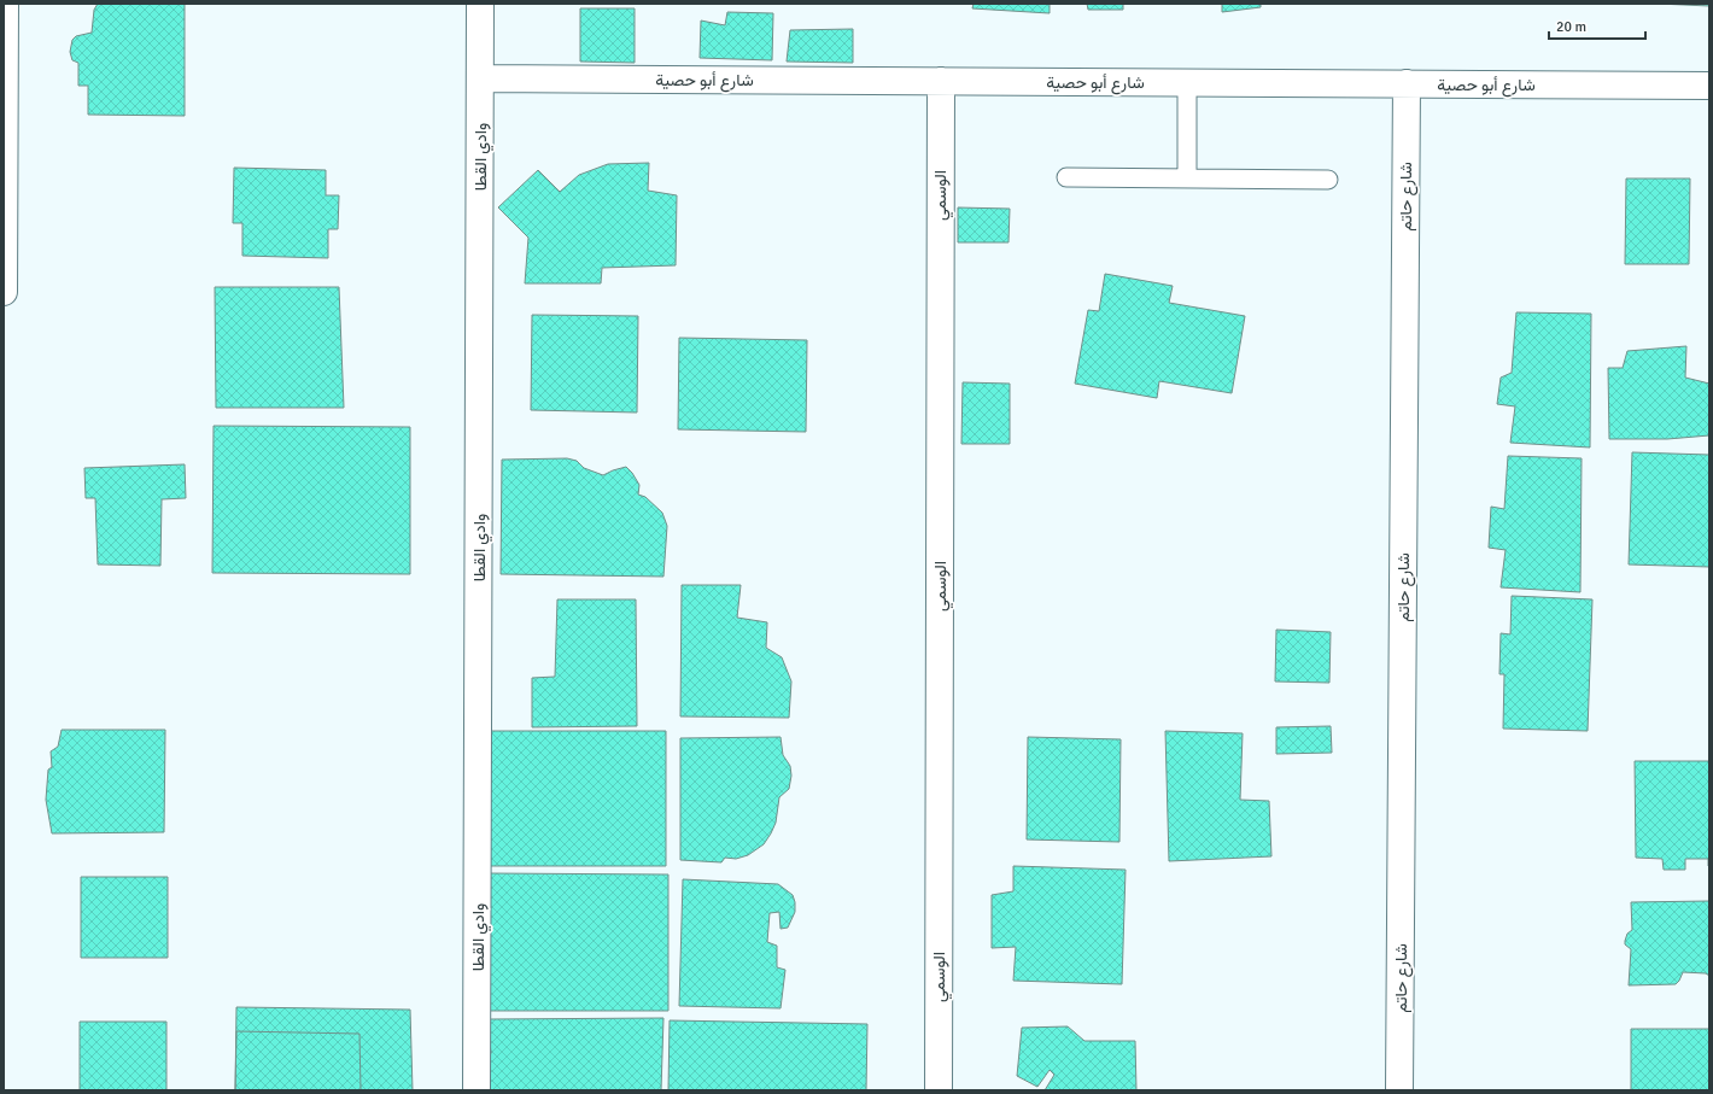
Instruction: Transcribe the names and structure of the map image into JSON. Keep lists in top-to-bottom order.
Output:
{
  "streets": {
    "street": [
      "شارع أبو حصية",
      "وادي القطا",
      "الوسمي",
      "شارع حاتم"
    ]
  },
  "crossings": [
    ["شارع أبو حصية", "وادي القطا"],
    ["شارع أبو حصية", "الوسمي"],
    ["شارع أبو حصية", "شارع حاتم"]
  ],
  "scale_bar": "20 m"
}
